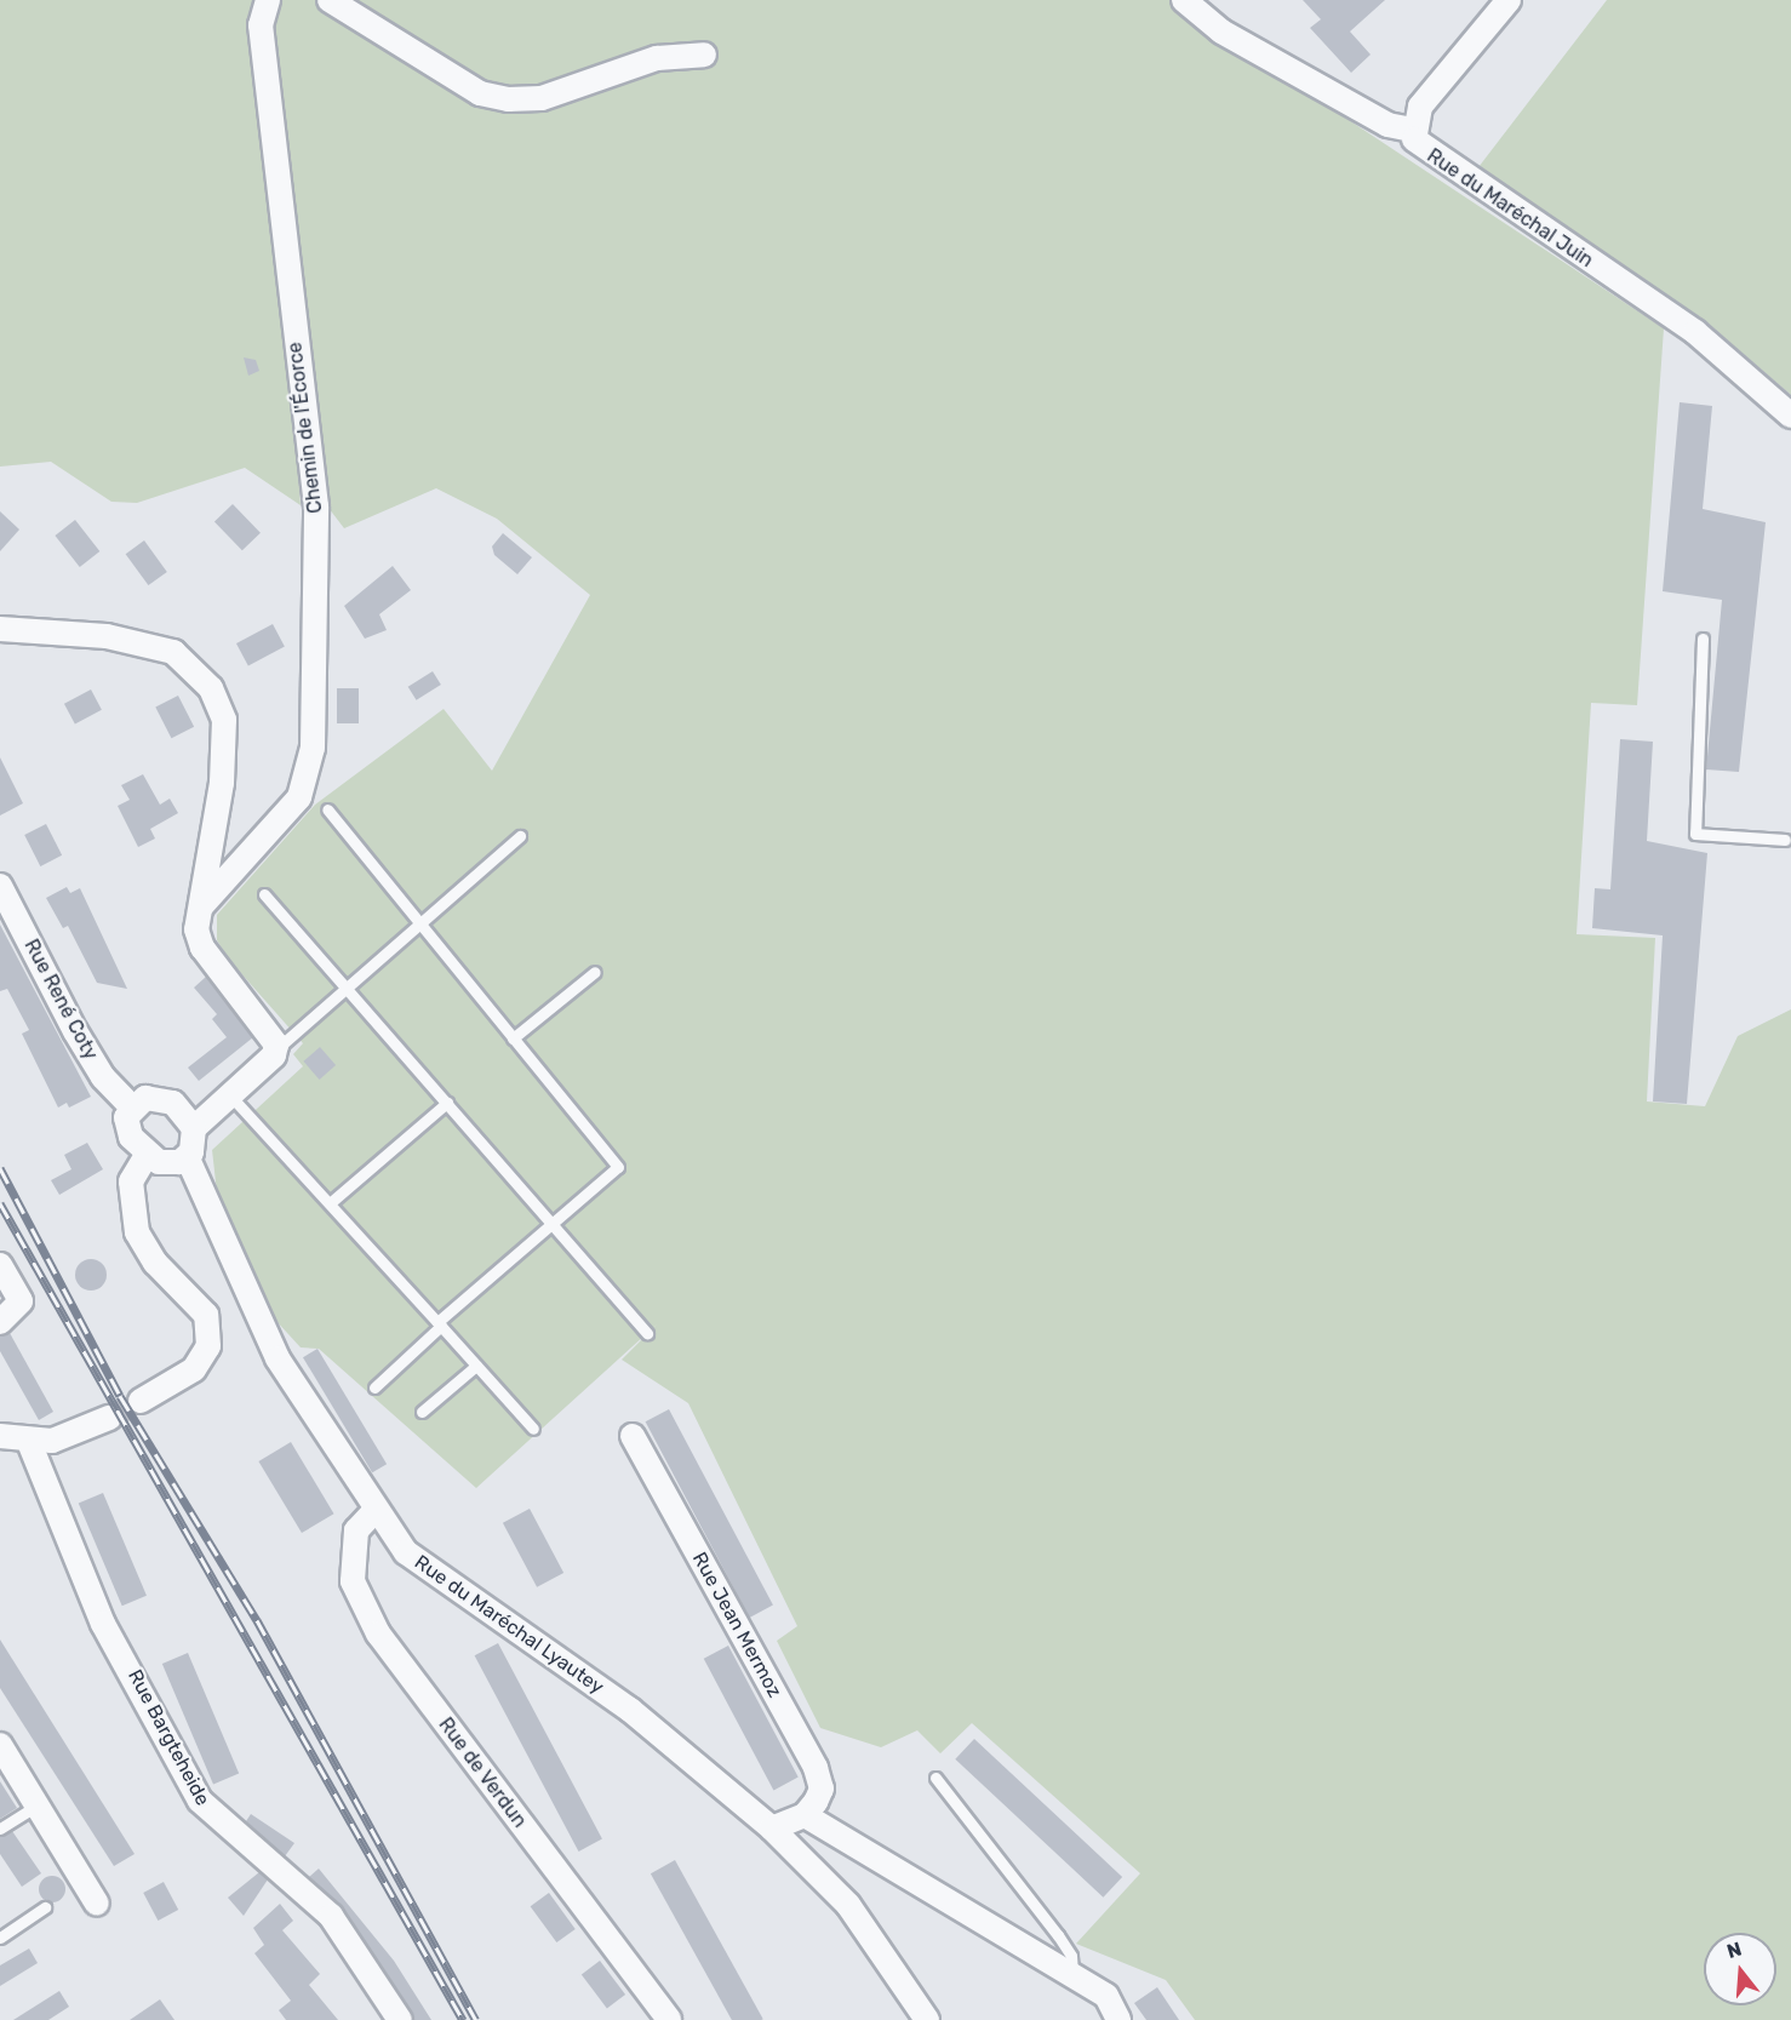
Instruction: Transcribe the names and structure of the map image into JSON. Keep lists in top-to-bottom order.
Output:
{
  "streets": {
    "street": [
      "Rue du Maréchal Juin",
      "Chemin de l'Écorce",
      "Rue René Coty",
      "Rue du Maréchal Lyautey",
      "Rue Jean Mermoz",
      "Rue Bargteheide",
      "Rue de Verdun"
    ]
  },
  "crossings": [
    ["Rue René Coty", "Rue du Maréchal Lyautey"],
    ["Rue du Maréchal Lyautey", "Rue de Verdun"]
  ],
  "north": "top"
}
